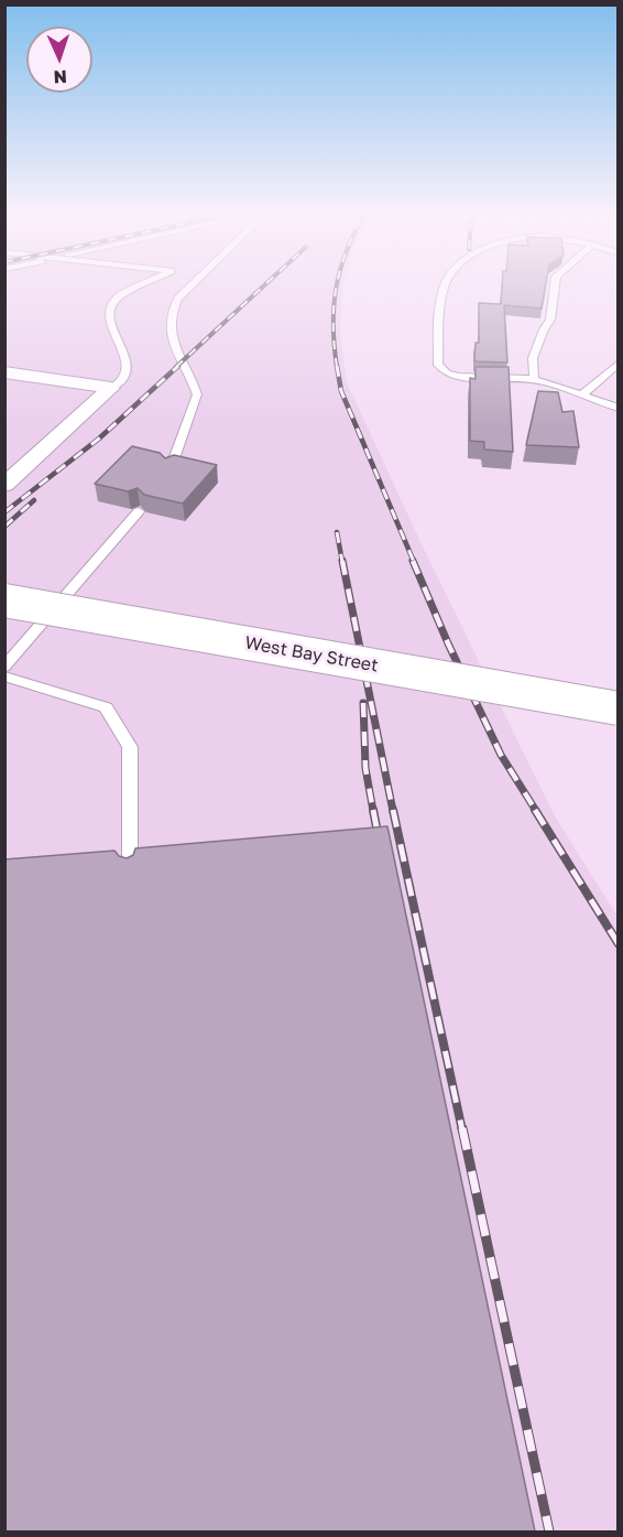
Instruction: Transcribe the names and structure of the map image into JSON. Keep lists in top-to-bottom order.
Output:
{
  "streets": {
    "main road": ["West Bay Street"]
  },
  "north": "bottom"
}
